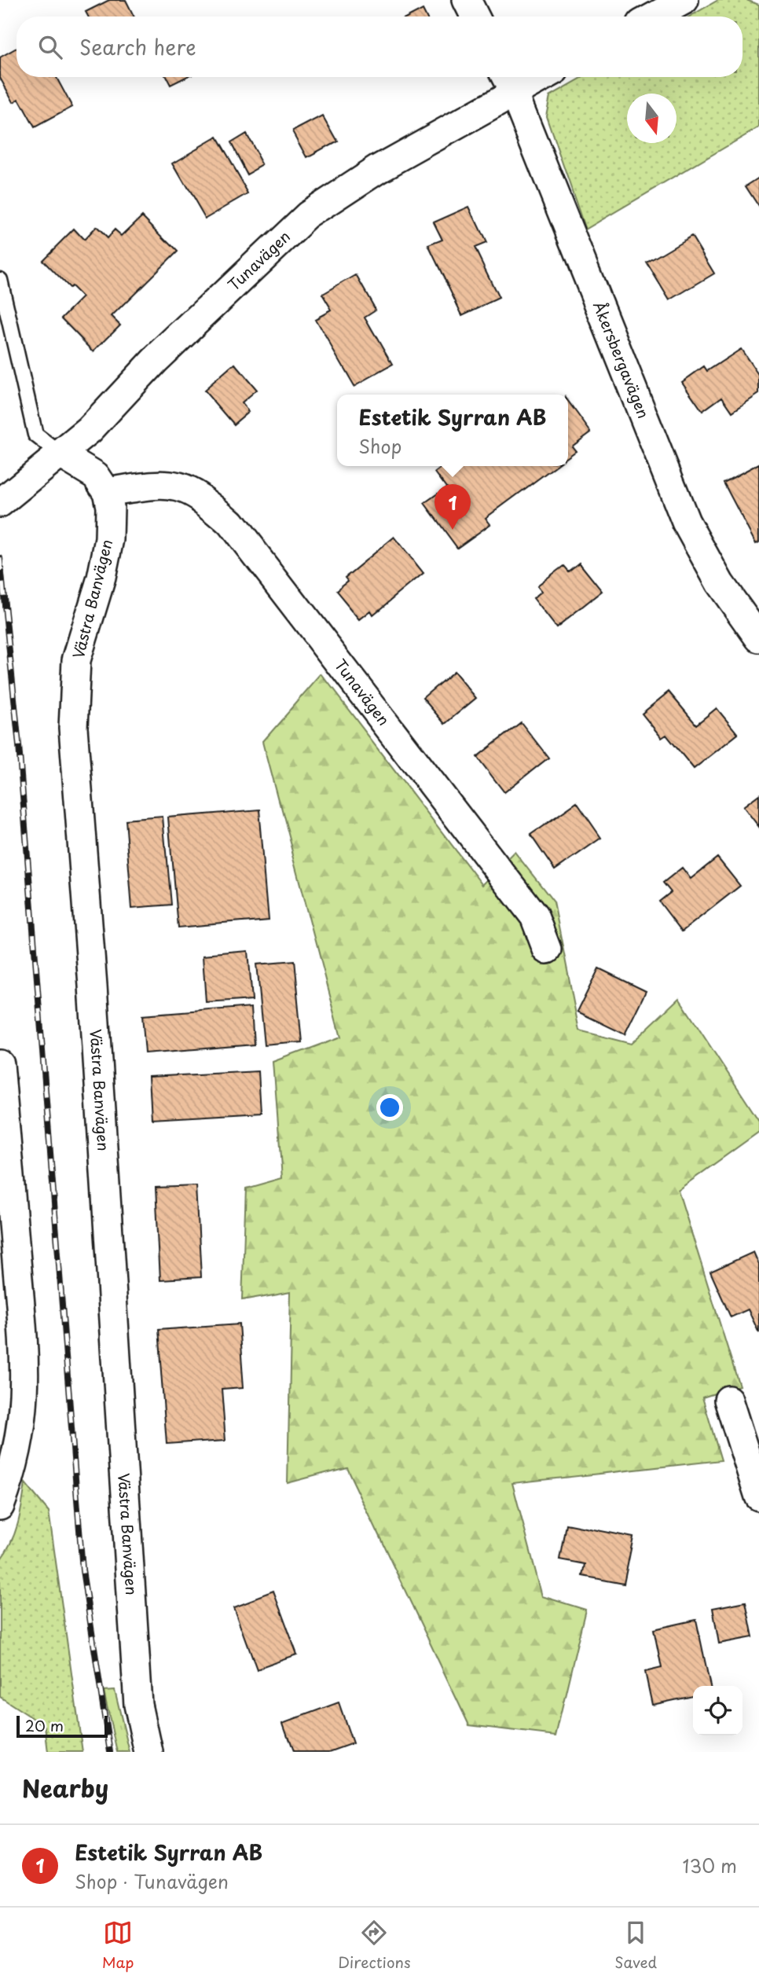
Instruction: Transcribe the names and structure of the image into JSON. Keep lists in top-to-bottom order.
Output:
{
  "streets": {
    "street": ["Tunavägen", "Åkersbergavägen", "Västra Banvägen"]
  },
  "crossings": [
    ["Tunavägen", "Åkersbergavägen"],
    ["Tunavägen", "Västra Banvägen"]
  ],
  "scale_bar": "20 m",
  "north": "bottom",
  "page": {
    "search": "Search here",
    "popup": ["Estetik Syrran AB", "Shop"],
    "pins": "1",
    "scale": "20 m",
    "heading": "Nearby",
    "list": [
      {
        "mark": "1",
        "name": "Estetik Syrran AB",
        "note": "Shop · Tunavägen",
        "value": "130 m"
      }
    ],
    "nav": ["Map", "Directions", "Saved"]
  }
}
